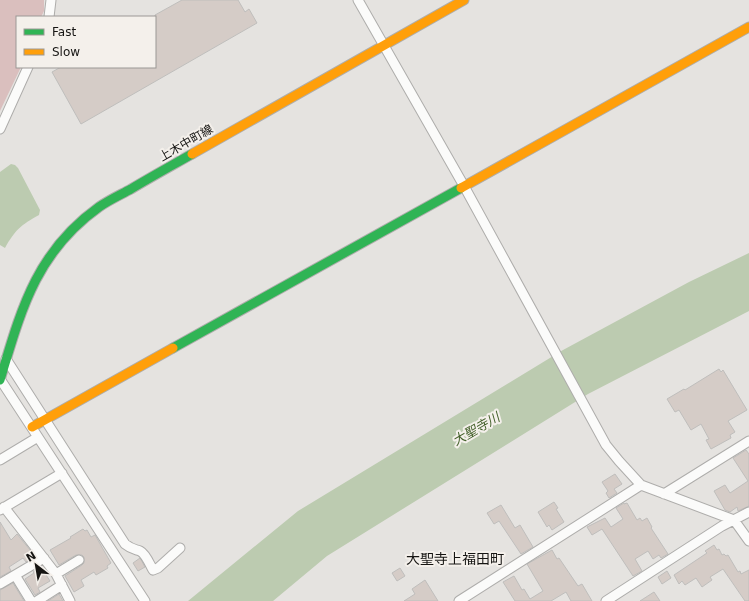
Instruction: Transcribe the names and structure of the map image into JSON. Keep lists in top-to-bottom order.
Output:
{
  "streets": {
    "street": ["上木中町線"]
  },
  "districts": ["大聖寺上福田町"],
  "water": ["大聖寺川"],
  "legend": ["Fast", "Slow"],
  "north": "top left"
}
